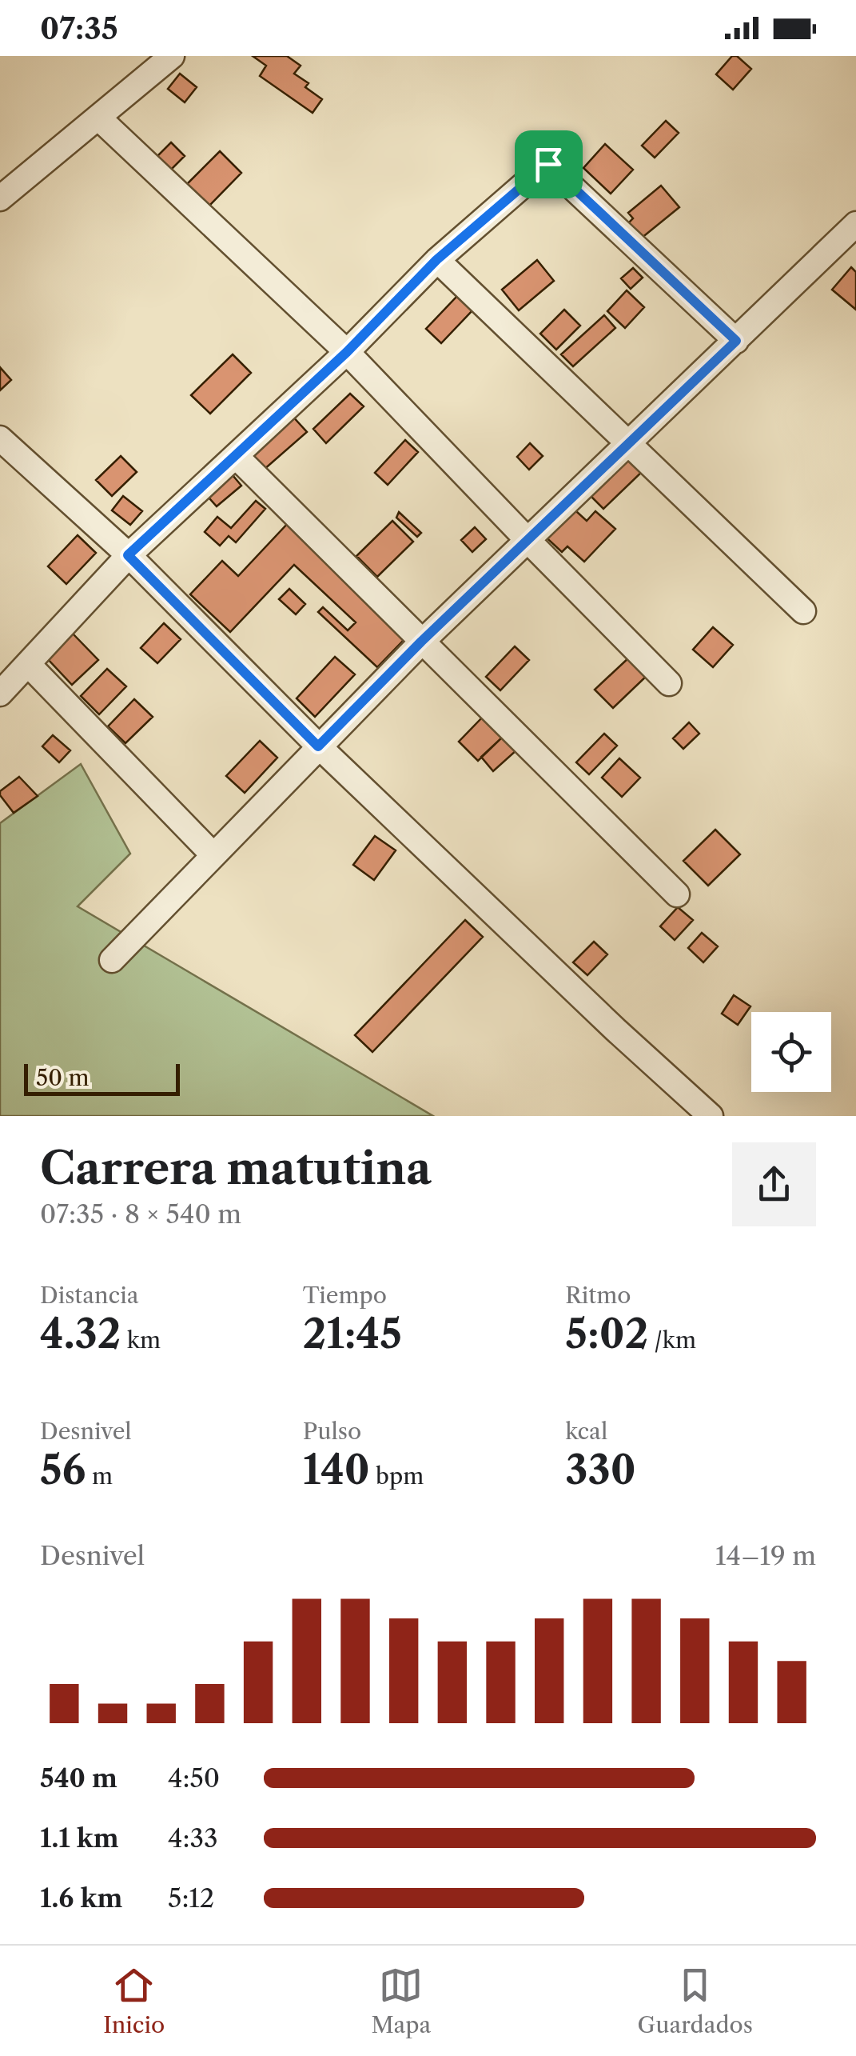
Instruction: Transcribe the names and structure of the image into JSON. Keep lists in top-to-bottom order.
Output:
{
  "scale_bar": "50 m",
  "page": {
    "status": "07:35",
    "scale": "50 m",
    "heading": ["Carrera matutina", "07:35 · 8 × 540 m"],
    "stats": [
      ["Distancia", "4.32 km"],
      ["Tiempo", "21:45"],
      ["Ritmo", "5:02 /km"],
      ["Desnivel", "56 m"],
      ["Pulso", "140 bpm"],
      ["kcal", "330"]
    ],
    "chart": ["Desnivel", "14–19 m"],
    "list": [
      {
        "name": "540 m",
        "note": "4:50"
      },
      {
        "name": "1.1 km",
        "note": "4:33"
      },
      {
        "name": "1.6 km",
        "note": "5:12"
      }
    ],
    "tabs": ["Inicio", "Mapa", "Guardados"]
  }
}
